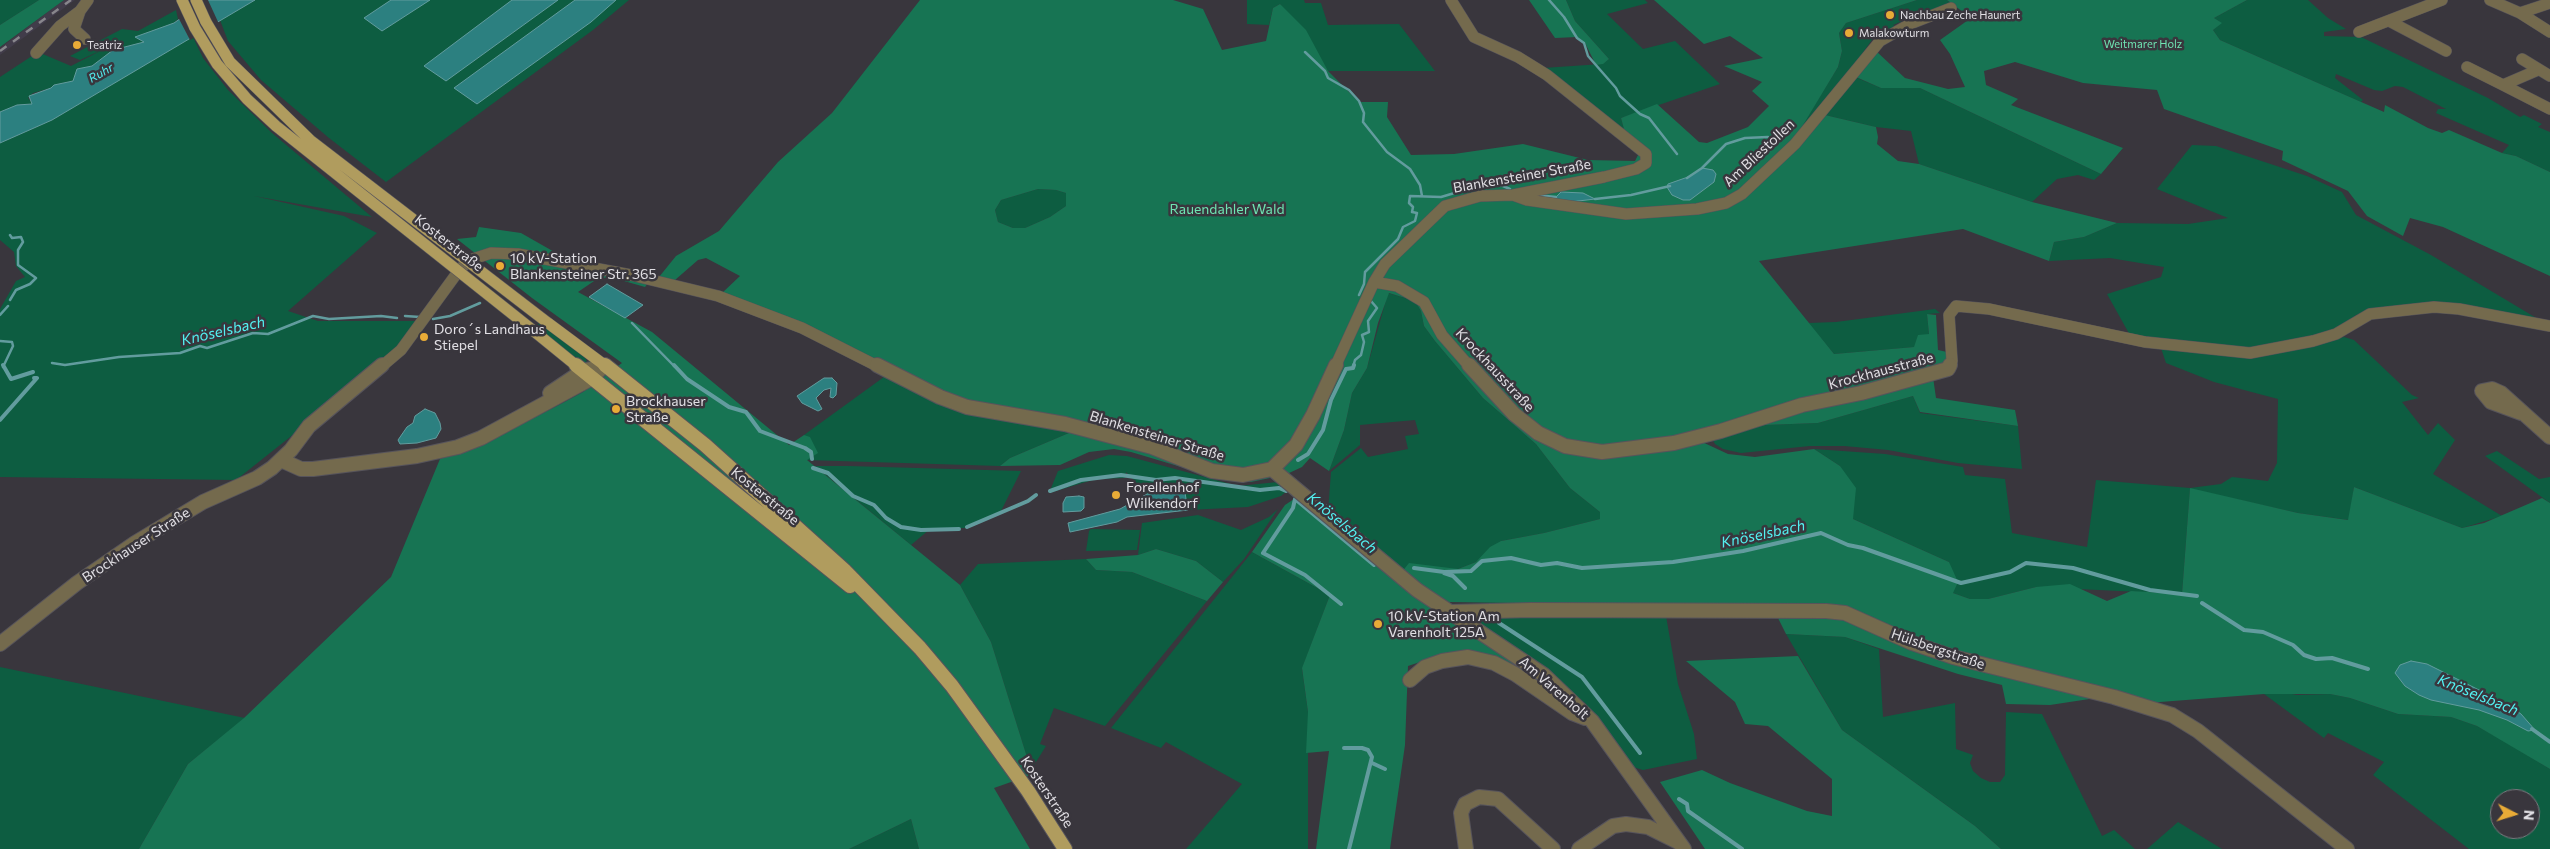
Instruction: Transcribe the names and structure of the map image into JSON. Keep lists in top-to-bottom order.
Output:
{
  "streets": {
    "main road": ["Kosterstraße"],
    "street": [
      "Am Bliestollen",
      "Blankensteiner Straße",
      "Krockhausstraße",
      "Brockhauser Straße",
      "Hülsbergstraße",
      "Am Varenholt"
    ]
  },
  "crossings": [
    ["Am Bliestollen", "Blankensteiner Straße"],
    ["Blankensteiner Straße", "Krockhausstraße"],
    ["Blankensteiner Straße", "Brockhauser Straße"],
    ["Blankensteiner Straße", "Am Varenholt"],
    ["Hülsbergstraße", "Am Varenholt"]
  ],
  "water": ["Ruhr", "Knöselsbach"],
  "parks": ["Weitmarer Holz", "Rauendahler Wald"],
  "places": [
    "Nachbau Zeche Haunert",
    "Malakowturm",
    "Teatriz",
    "10 kV-Station Blankensteiner Str. 365",
    "Doro´s Landhaus Stiepel",
    "Brockhauser Straße",
    "Forellenhof Wilkendorf",
    "10 kV-Station Am Varenholt 125A"
  ],
  "north": "right"
}
